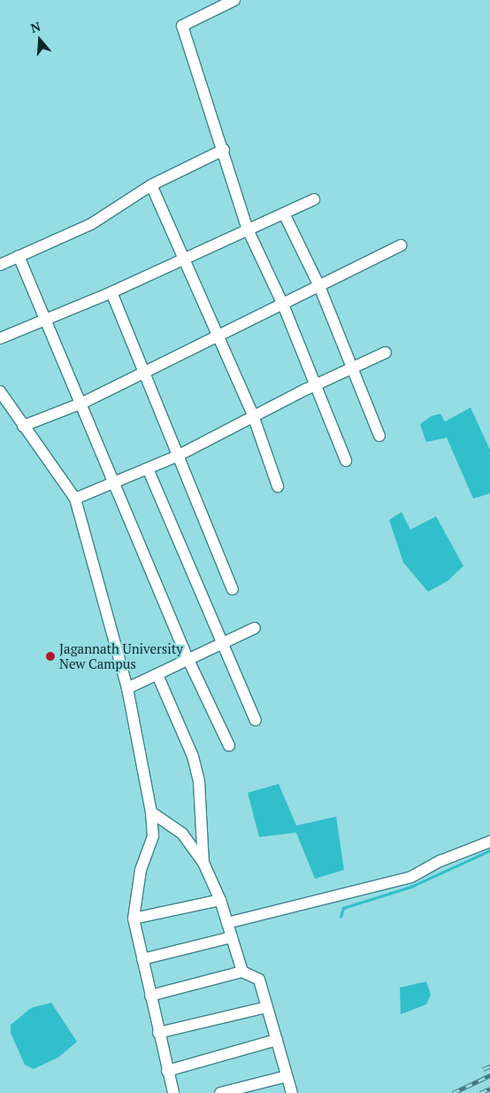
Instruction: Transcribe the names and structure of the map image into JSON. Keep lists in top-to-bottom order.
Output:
{
  "places": ["Jagannath University New Campus"],
  "north": "top"
}
